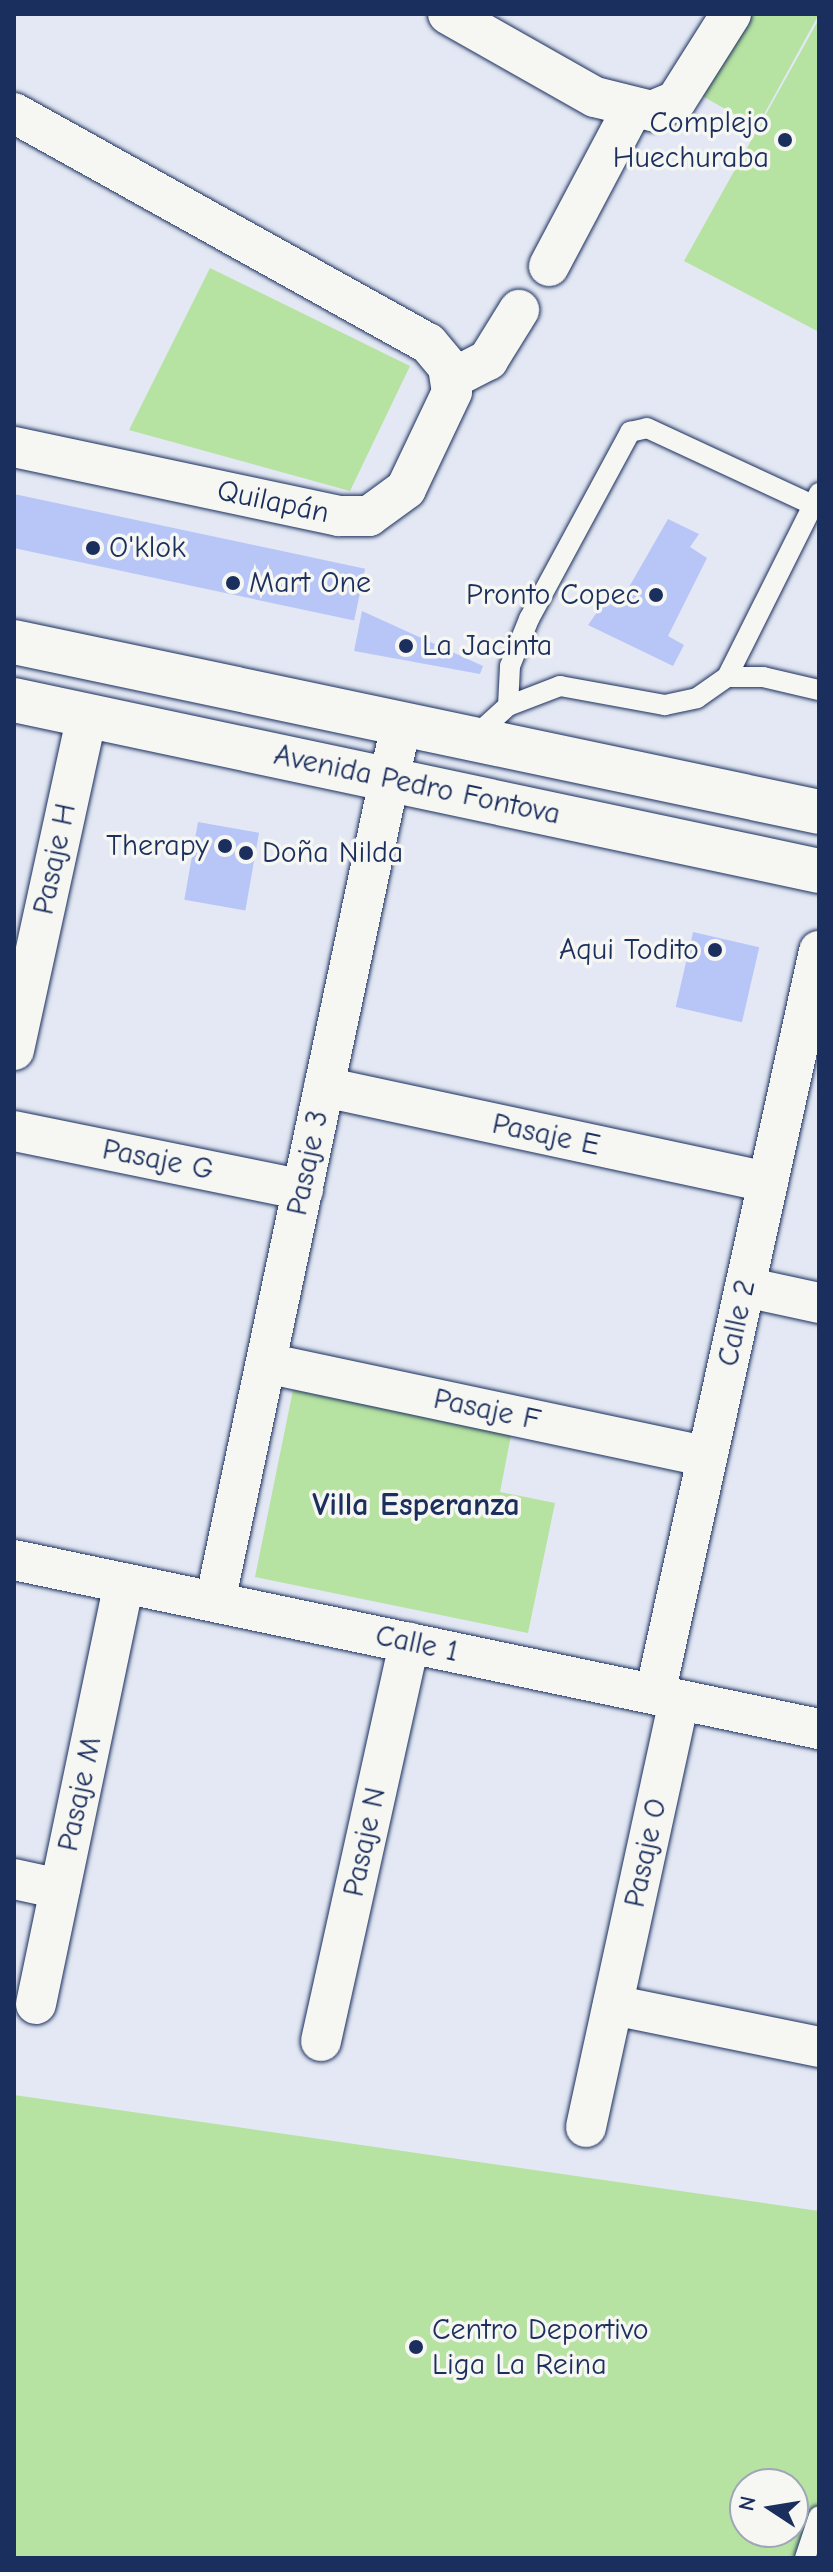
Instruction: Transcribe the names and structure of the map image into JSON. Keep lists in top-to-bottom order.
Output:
{
  "streets": {
    "street": [
      "Quilapán",
      "Avenida Pedro Fontova",
      "Pasaje H",
      "Pasaje E",
      "Pasaje G",
      "Pasaje 3",
      "Calle 2",
      "Pasaje F",
      "Calle 1",
      "Pasaje M",
      "Pasaje N",
      "Pasaje O"
    ]
  },
  "crossings": [
    ["Avenida Pedro Fontova", "Pasaje H"],
    ["Avenida Pedro Fontova", "Pasaje 3"],
    ["Pasaje E", "Pasaje 3"],
    ["Pasaje E", "Calle 2"],
    ["Pasaje G", "Pasaje 3"],
    ["Pasaje 3", "Pasaje F"],
    ["Pasaje 3", "Calle 1"],
    ["Calle 2", "Pasaje F"],
    ["Calle 2", "Calle 1"],
    ["Calle 2", "Pasaje O"],
    ["Calle 1", "Pasaje M"],
    ["Calle 1", "Pasaje N"],
    ["Calle 1", "Pasaje O"]
  ],
  "districts": ["Villa Esperanza"],
  "places": [
    "Complejo Huechuraba",
    "O'klok",
    "Mart One",
    "Pronto Copec",
    "La Jacinta",
    "Therapy",
    "Doña Nilda",
    "Aqui Todito",
    "Centro Deportivo Liga La Reina"
  ],
  "north": "left"
}
